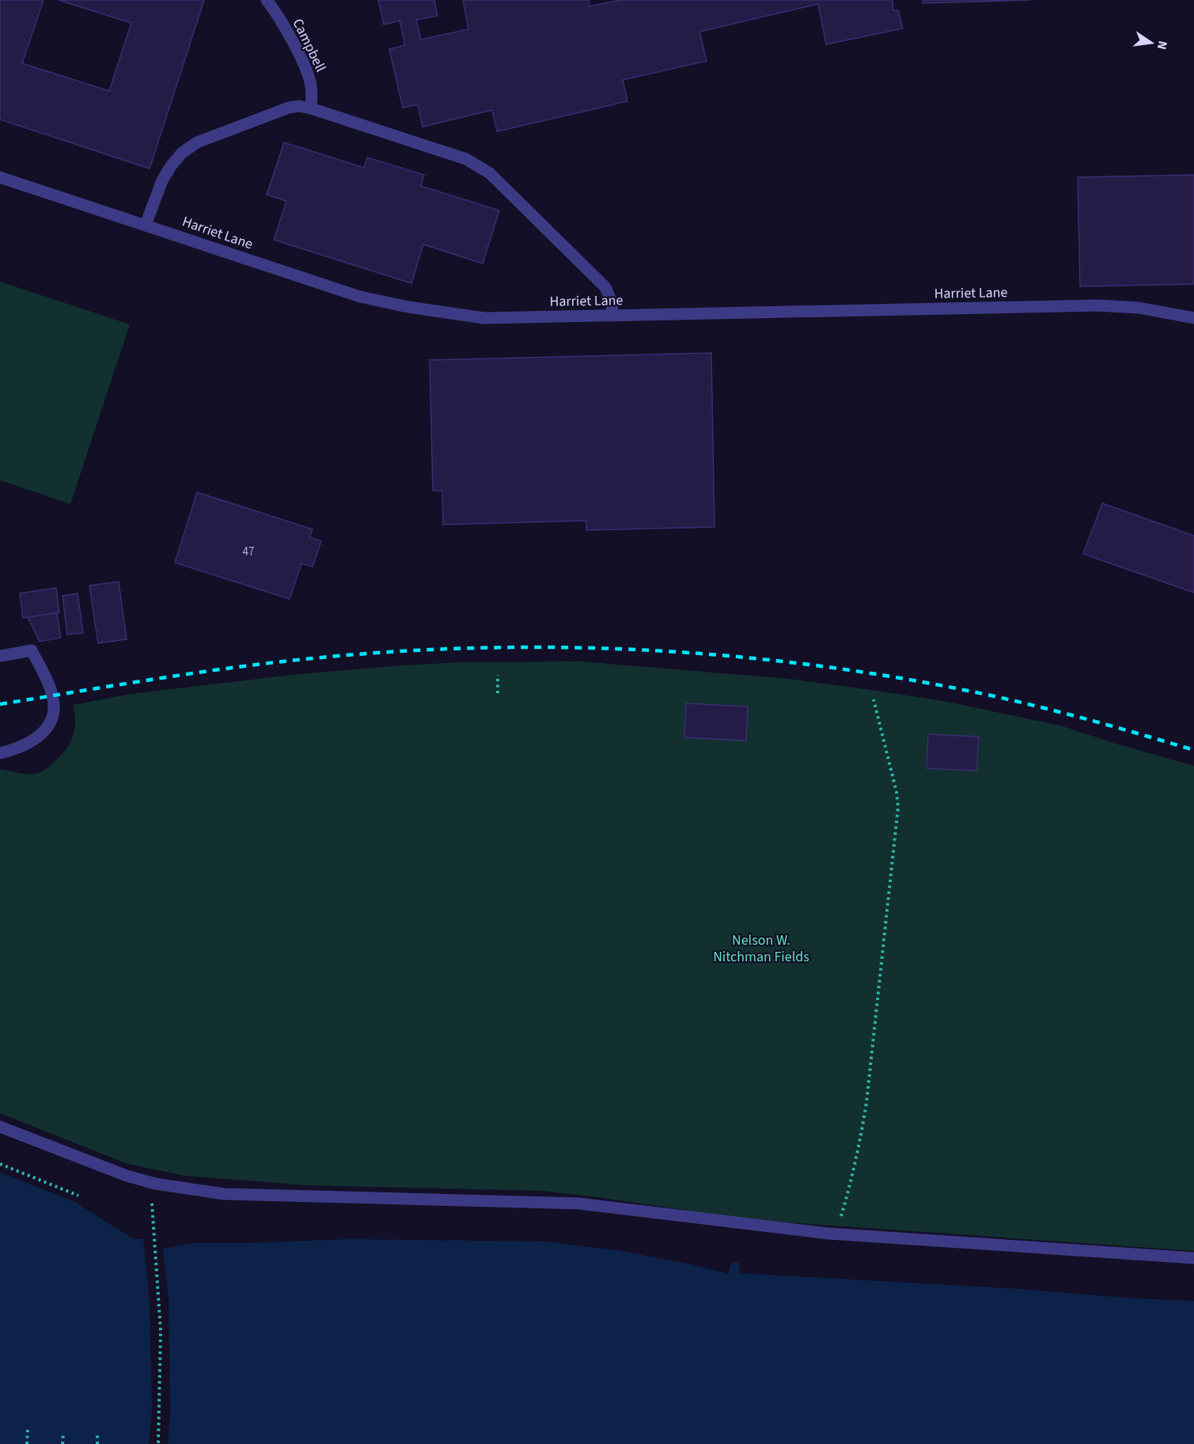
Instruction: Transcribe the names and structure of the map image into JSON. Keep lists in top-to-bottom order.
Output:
{
  "streets": {
    "street": ["Campbell", "Harriet Lane"]
  },
  "parks": ["Nelson W. Nitchman Fields"],
  "house_numbers": ["47"],
  "north": "right"
}
